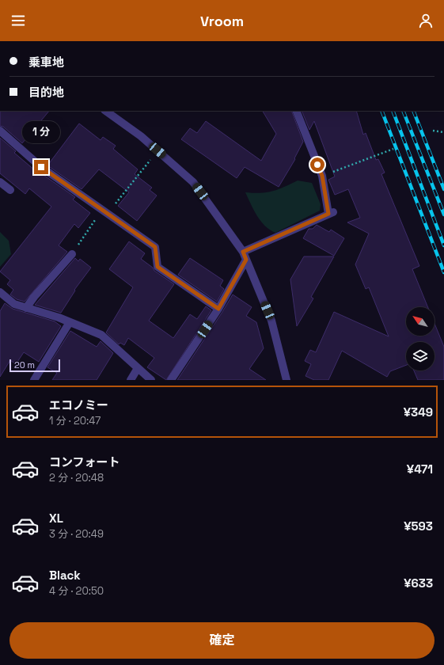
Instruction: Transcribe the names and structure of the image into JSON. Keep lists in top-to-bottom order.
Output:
{
  "scale_bar": "20 m",
  "north": "top left",
  "page": {
    "header": "Vroom",
    "banner": ["乗車地", "目的地"],
    "bubble": "1 分",
    "scale": "20 m",
    "list": [
      {
        "name": "エコノミー",
        "note": "1 分 · 20:47",
        "value": "¥349"
      },
      {
        "name": "コンフォート",
        "note": "2 分 · 20:48",
        "value": "¥471"
      },
      {
        "name": "XL",
        "note": "3 分 · 20:49",
        "value": "¥593"
      },
      {
        "name": "Black",
        "note": "4 分 · 20:50",
        "value": "¥633"
      }
    ],
    "buttons": "確定"
  }
}
